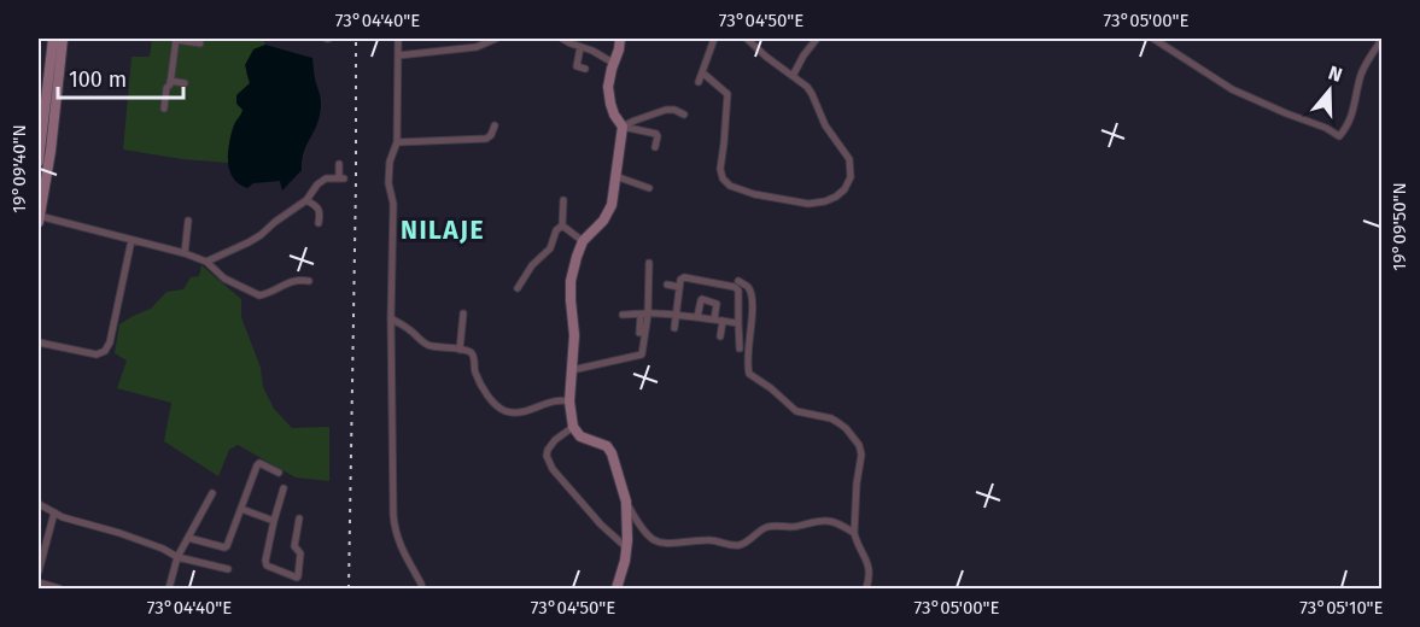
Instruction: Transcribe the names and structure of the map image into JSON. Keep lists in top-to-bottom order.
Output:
{
  "districts": ["NILAJE"],
  "scale_bar": "100 m",
  "north": "top",
  "coordinates": [
    "73°04'40\"E",
    "73°04'50\"E",
    "73°05'00\"E",
    "19°09'40\"N",
    "19°09'50\"N",
    "73°05'10\"E"
  ]
}
